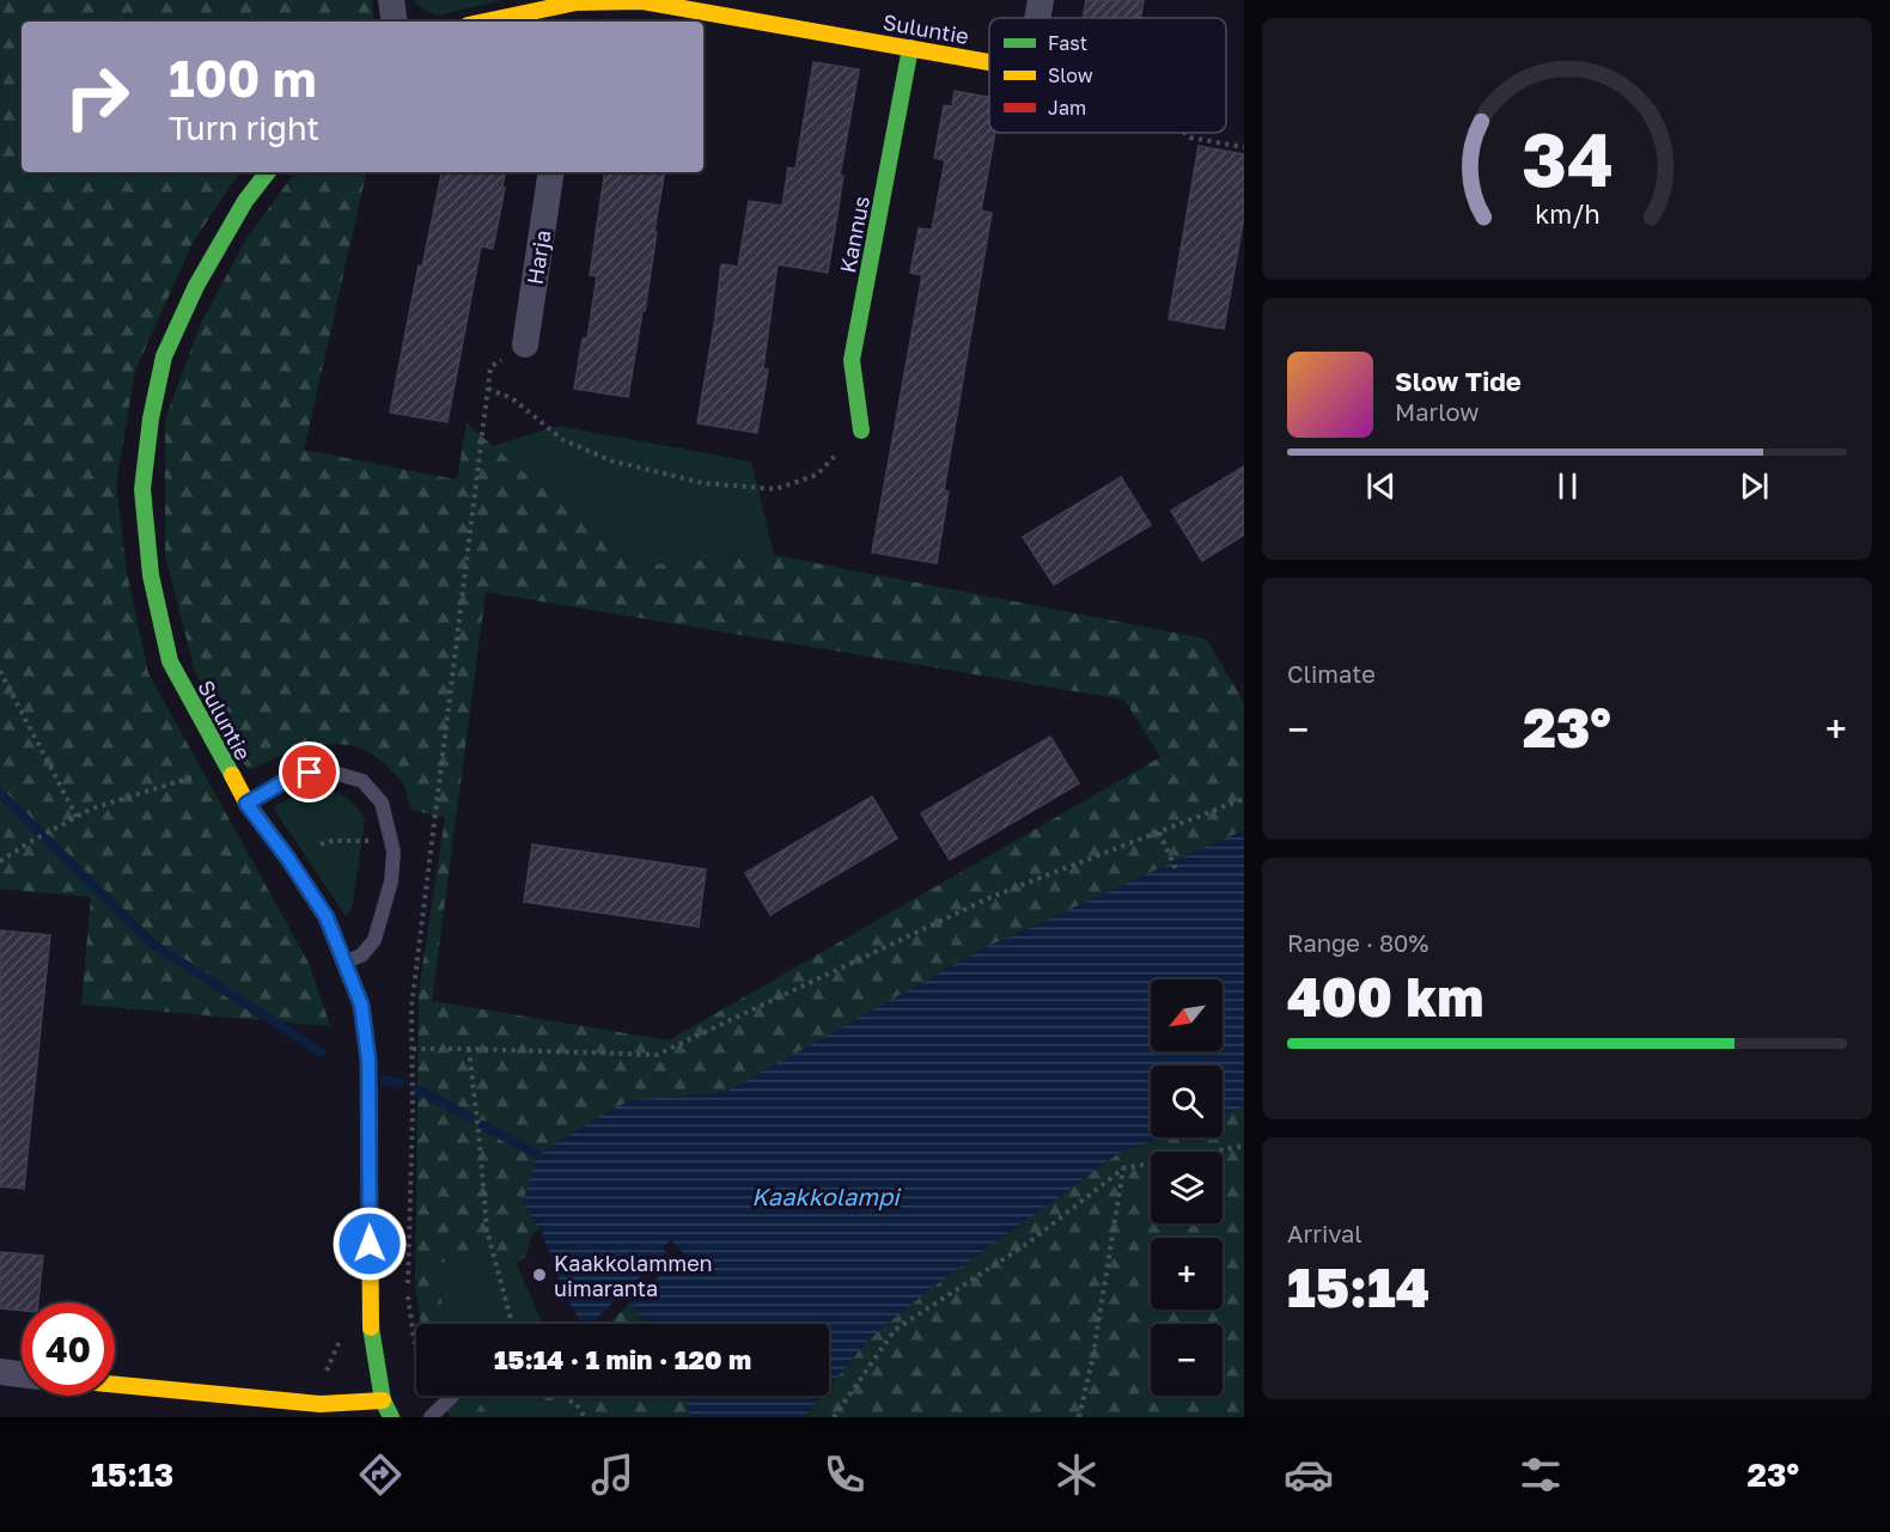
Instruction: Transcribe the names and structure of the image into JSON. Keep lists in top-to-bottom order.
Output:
{
  "streets": {
    "street": ["Suluntie", "Kannus", "Harja"]
  },
  "crossings": [
    ["Suluntie", "Kannus"]
  ],
  "water": ["Kaakkolampi"],
  "places": ["Kaakkolammen uimaranta"],
  "legend": ["Fast", "Slow", "Jam"],
  "north": "bottom left",
  "page": {
    "turn": ["100 m", "Turn right"],
    "song": ["Slow Tide", "Marlow"],
    "tile": [
      "Climate",
      ["Range · 80%", "400 km"],
      ["Arrival", "15:14"]
    ],
    "heat": ["−", "23°", "+"],
    "map_buttons": ["+", "−"],
    "limit": "40",
    "trip": "15:14 · 1 min · 120 m",
    "tabs": ["15:13", "23°"],
    "gauge": ["34", "km/h"]
  }
}
